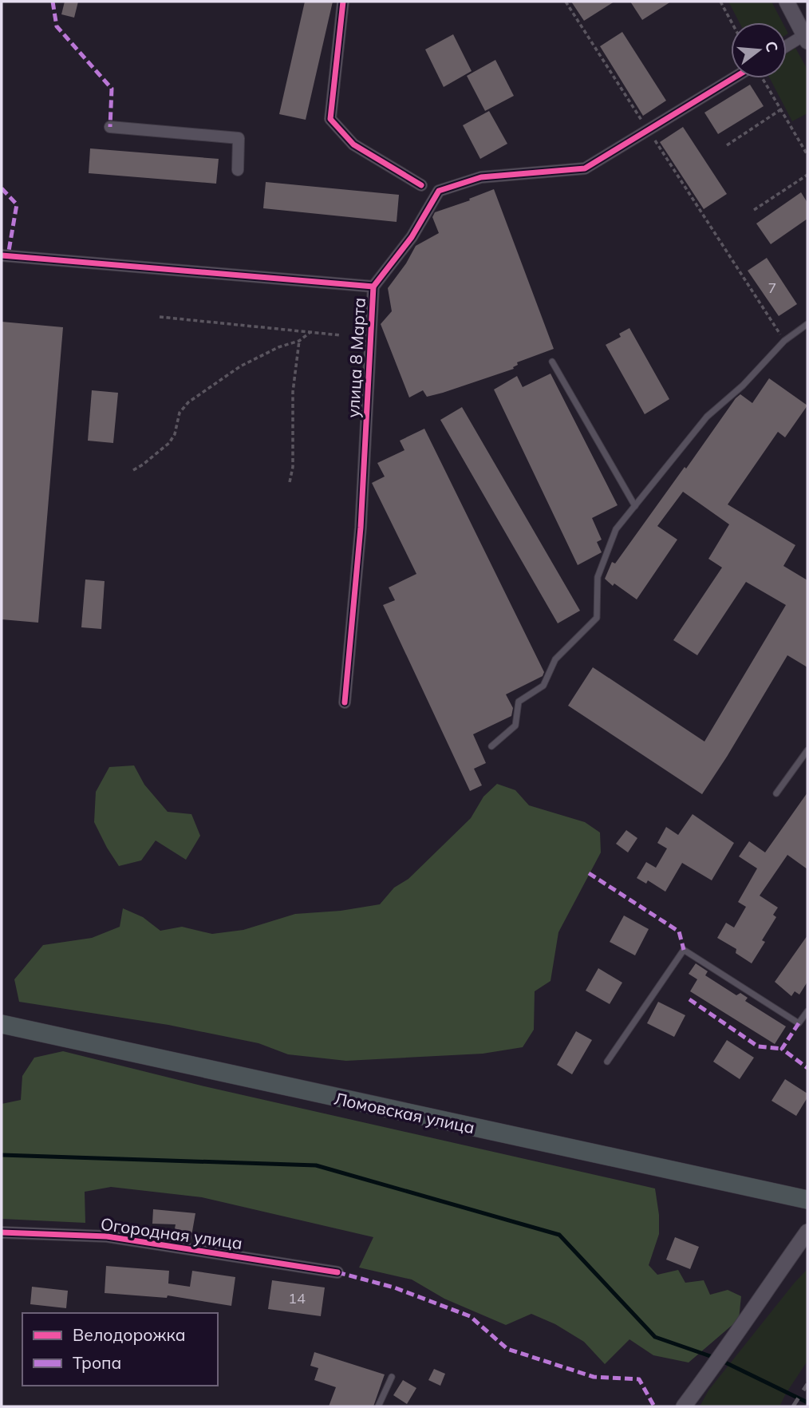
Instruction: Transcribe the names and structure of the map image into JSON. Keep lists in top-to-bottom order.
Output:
{
  "streets": {
    "main road": ["Ломовская улица"],
    "street": ["улица 8 Марта", "Огородная улица"]
  },
  "house_numbers": ["7", "14"],
  "legend": ["Велодорожка", "Тропа"],
  "north": "right"
}
